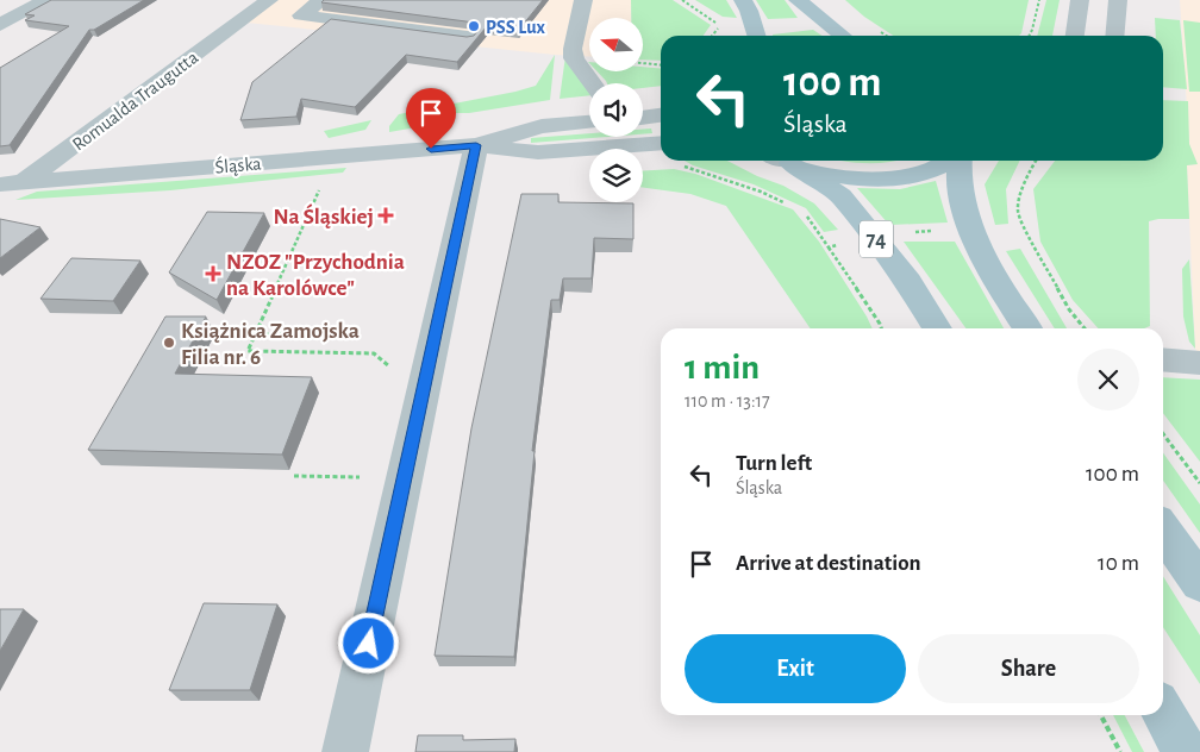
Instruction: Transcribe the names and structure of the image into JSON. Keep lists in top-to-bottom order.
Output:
{
  "streets": {
    "main road": ["74"],
    "street": ["Romualda Traugutta", "Śląska"]
  },
  "crossings": [
    ["Romualda Traugutta", "Śląska"]
  ],
  "places": {
    "other": ["PSS Lux", "Książnica Zamojska Filia nr. 6"],
    "health": ["Na Śląskiej", "NZOZ \"Przychodnia na Karolówce\""]
  },
  "north": "left",
  "page": {
    "turn": ["100 m", "Śląska"],
    "heading": ["1 min", "110 m · 13:17"],
    "list": [
      {
        "name": "Turn left",
        "note": "Śląska",
        "value": "100 m"
      },
      {
        "name": "Arrive at destination",
        "value": "10 m"
      }
    ],
    "buttons": ["Exit", "Share"]
  }
}
